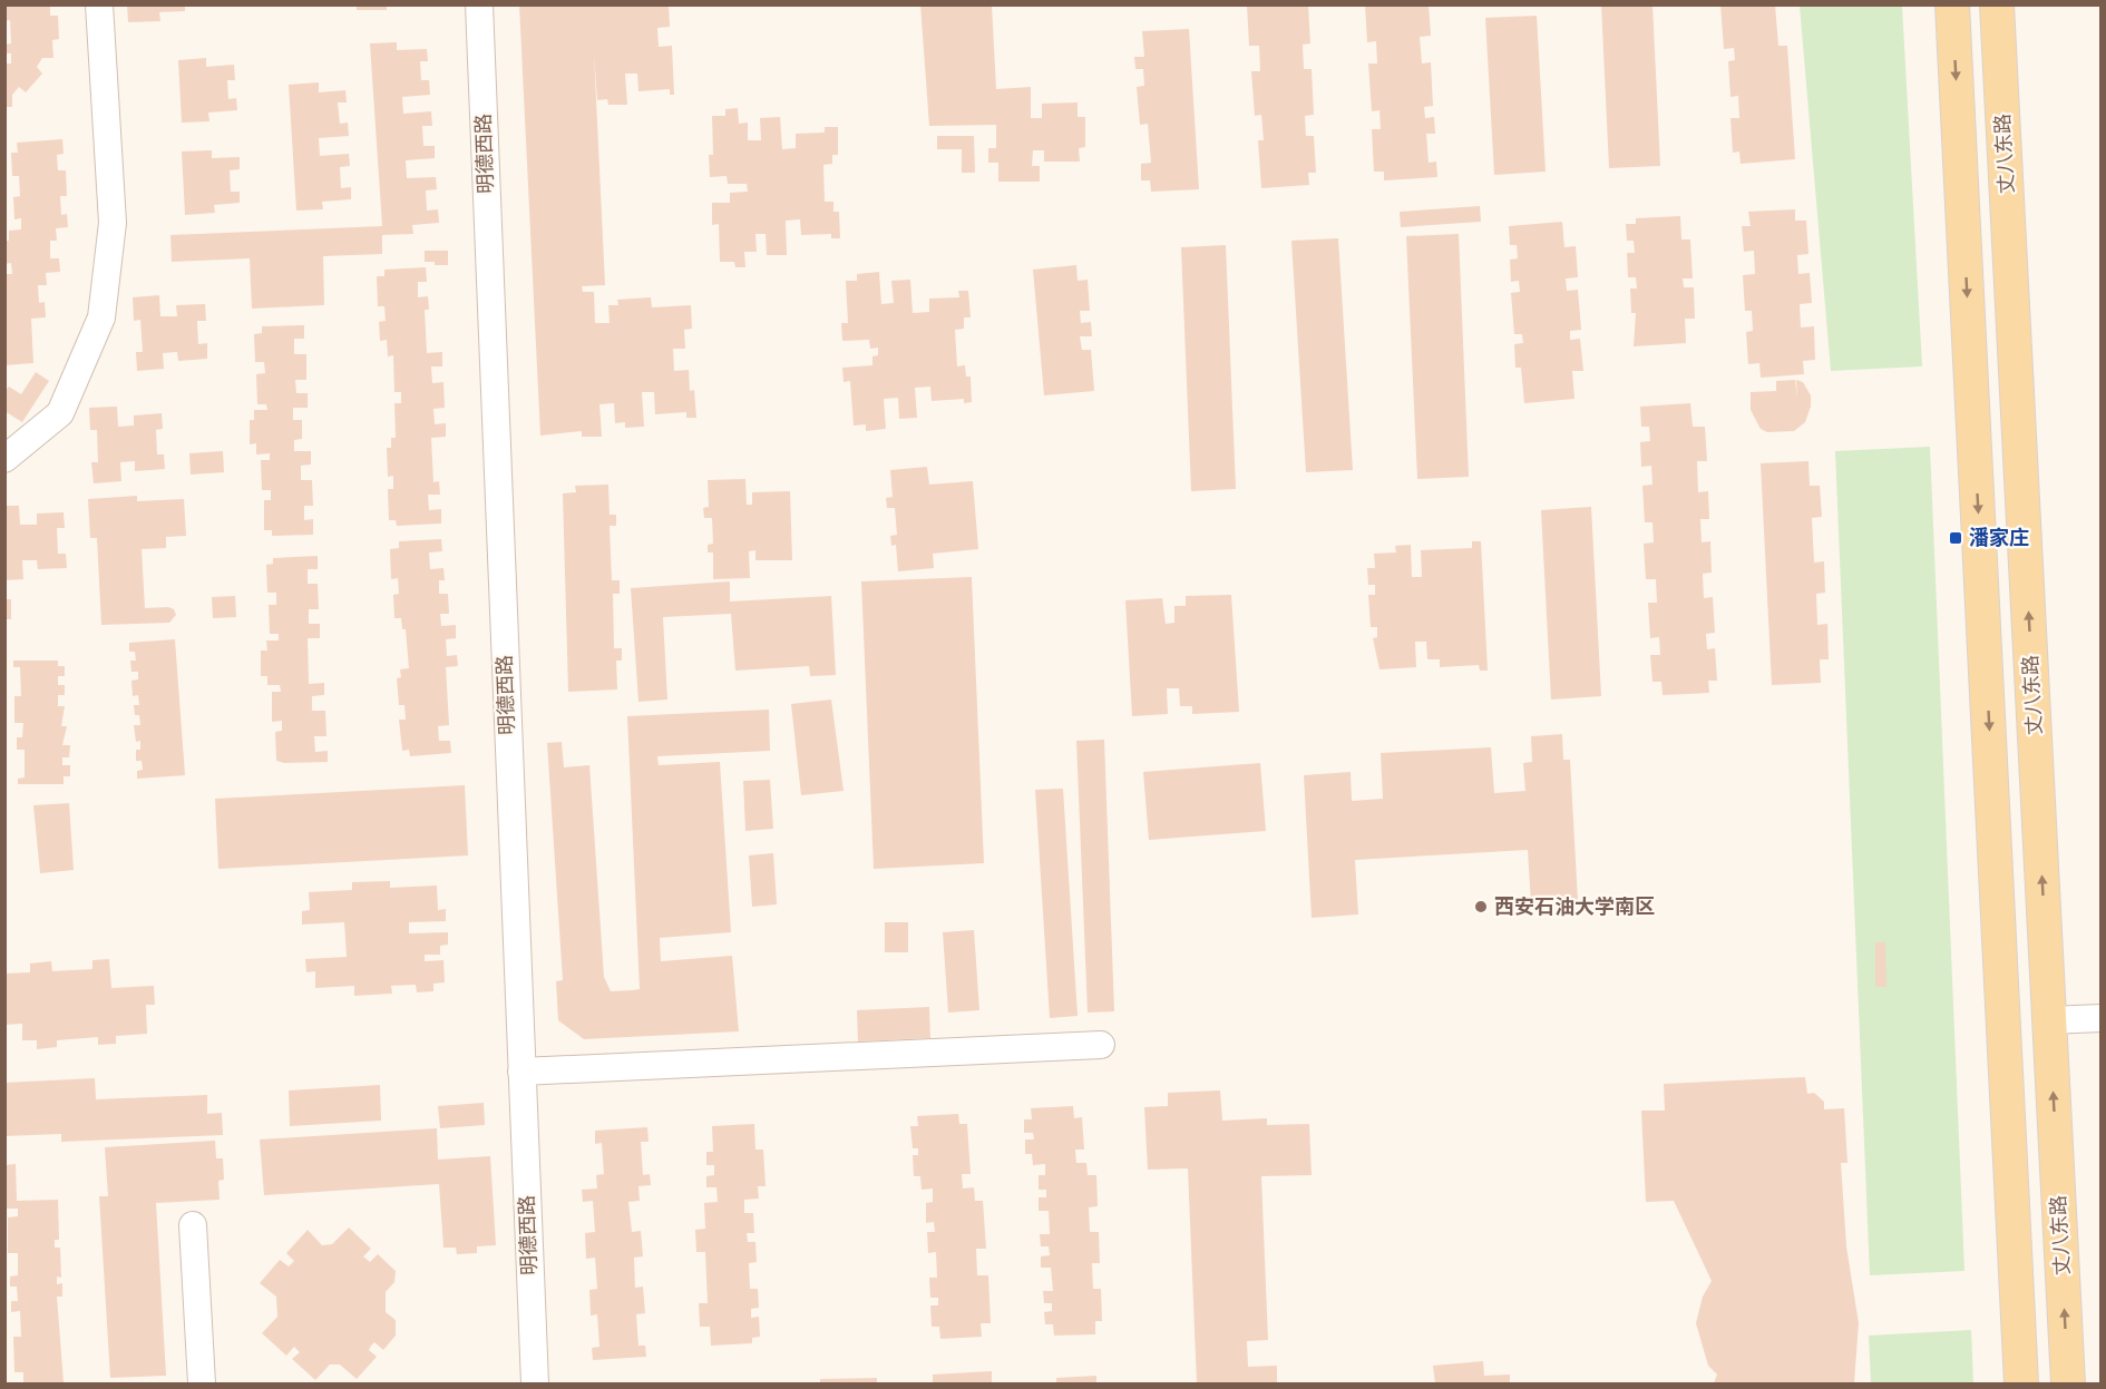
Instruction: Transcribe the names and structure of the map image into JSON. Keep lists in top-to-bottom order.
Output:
{
  "streets": {
    "main road": ["丈八东路"],
    "street": ["明德西路"]
  },
  "places": {
    "transit": ["潘家庄"],
    "other": ["西安石油大学南区"]
  }
}
